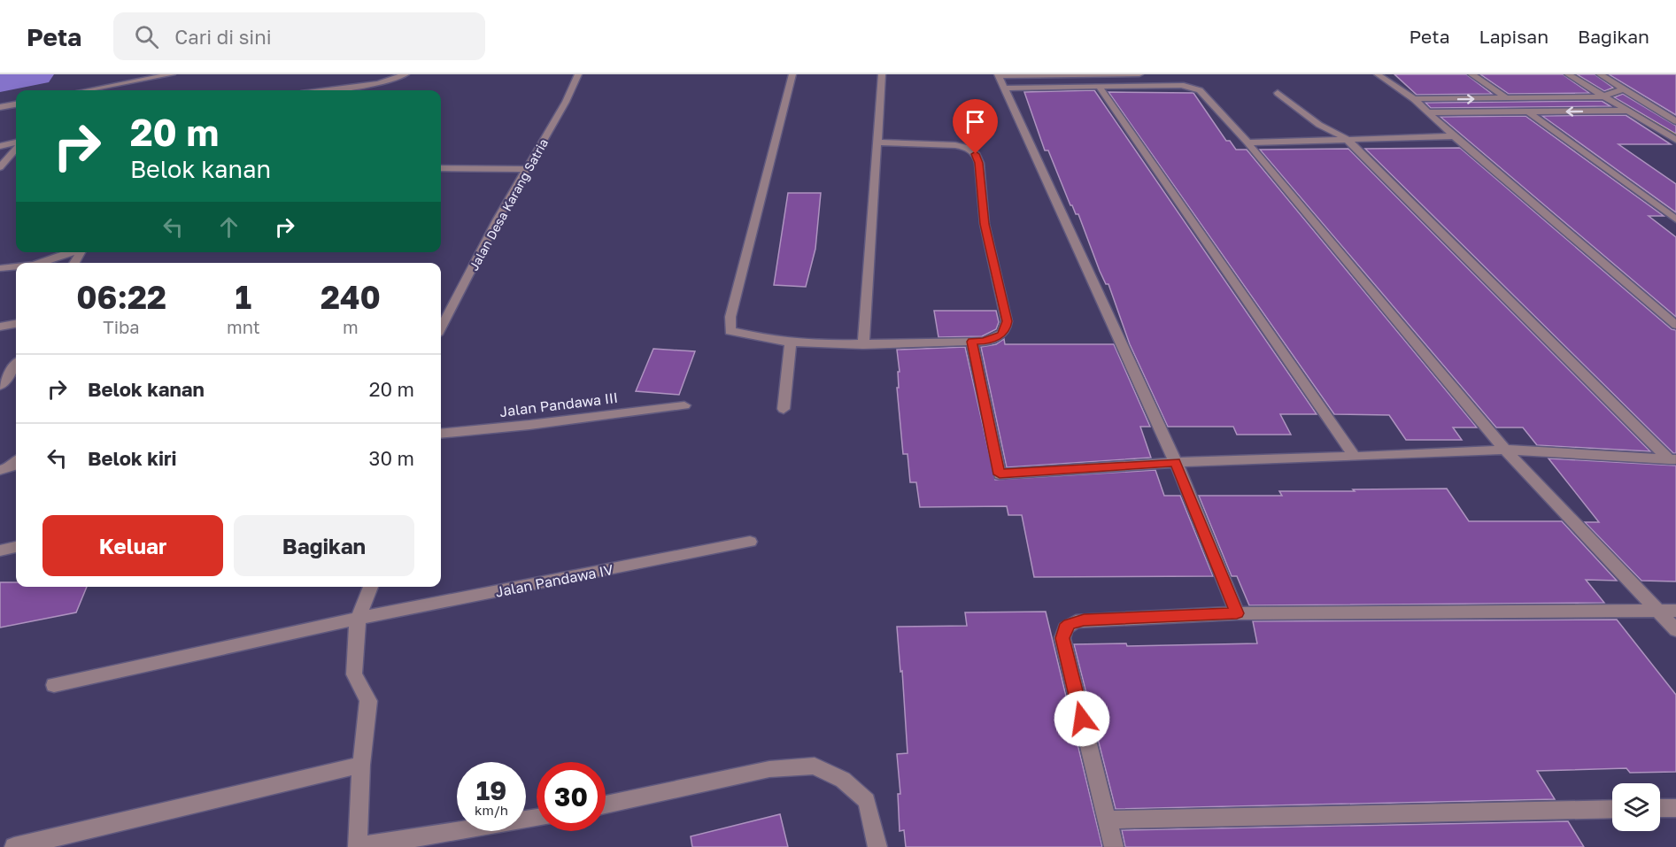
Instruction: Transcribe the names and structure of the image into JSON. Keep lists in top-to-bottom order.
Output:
{
  "streets": {
    "street": ["Jalan Desa Karang Satria", "Jalan Pandawa III", "Jalan Pandawa IV"]
  },
  "page": {
    "header": "Peta",
    "search": "Cari di sini",
    "nav": ["Peta", "Lapisan", "Bagikan"],
    "turn": ["20 m", "Belok kanan"],
    "eta": [
      "06:22",
      "Tiba",
      "1",
      "mnt",
      "240",
      "m"
    ],
    "list": [
      {
        "name": "Belok kanan",
        "value": "20 m"
      },
      {
        "name": "Belok kiri",
        "value": "30 m"
      }
    ],
    "buttons": ["Keluar", "Bagikan"],
    "speed": "19 km/h",
    "limit": "30"
  }
}
